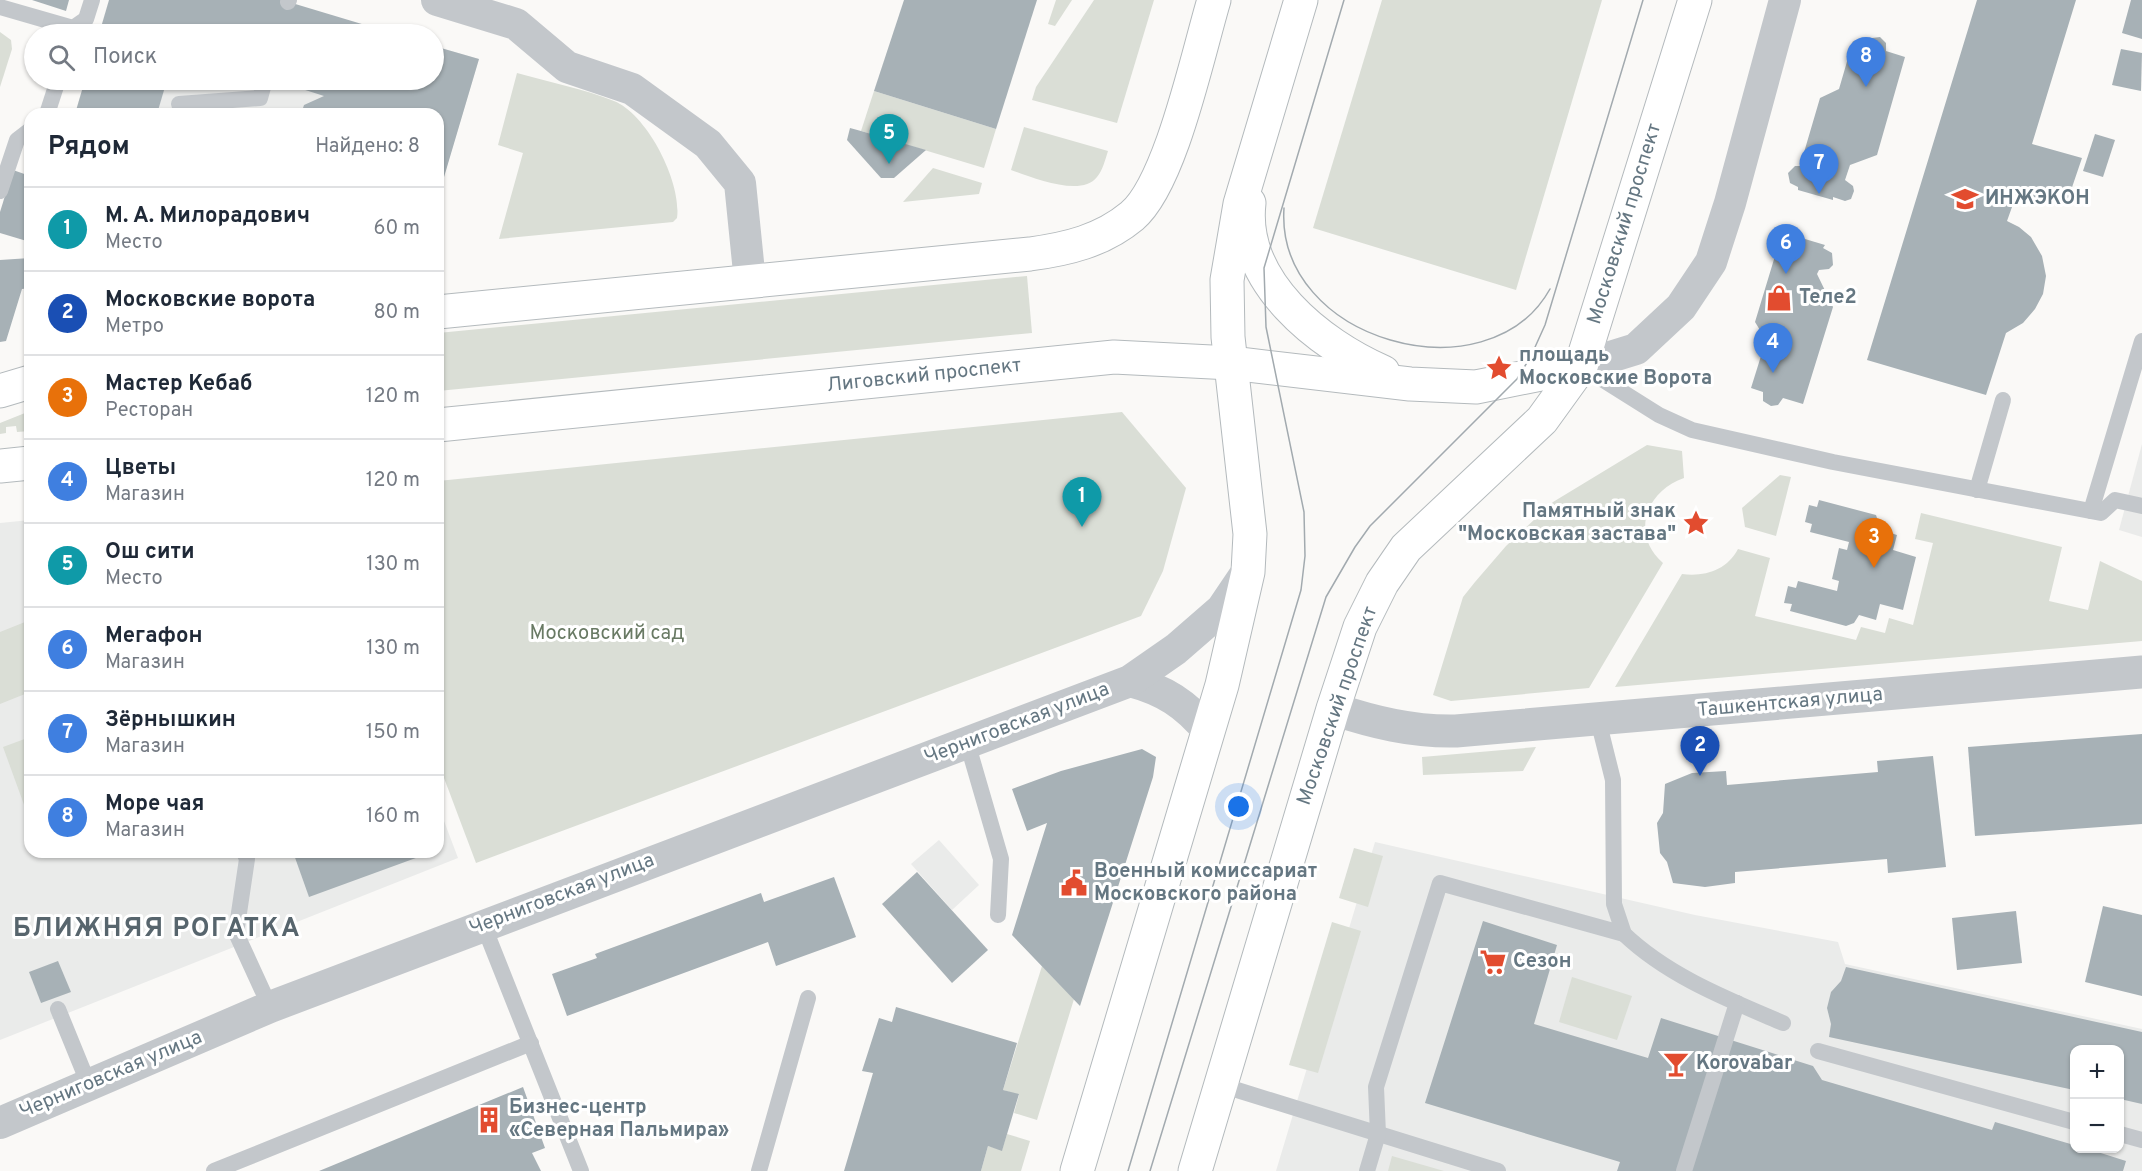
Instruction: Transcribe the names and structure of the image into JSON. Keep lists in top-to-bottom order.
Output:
{
  "streets": {
    "main road": ["Московский проспект", "Лиговский проспект"],
    "street": ["Ташкентская улица", "Черниговская улица"]
  },
  "crossings": [
    ["Московский проспект", "Ташкентская улица"]
  ],
  "districts": ["БЛИЖНЯЯ РОГАТКА"],
  "parks": ["Московский сад"],
  "places": {
    "school or university": ["ИНЖЭКОН"],
    "shop": ["Теле2"],
    "place": ["площадь Московские Ворота", "Памятный знак \"Московская застава\""],
    "public building": ["Военный комиссариат Московского района"],
    "supermarket": ["Сезон"],
    "bar": ["Korovabar"],
    "building": ["Бизнес-центр «Северная Пальмира»"]
  },
  "page": {
    "search": "Поиск",
    "pins": [
      "8",
      "5",
      "7",
      "6",
      "4",
      "1",
      "3",
      "2"
    ],
    "heading": ["Рядом", "Найдено: 8"],
    "list": [
      {
        "mark": "1",
        "name": "М. А. Милорадович",
        "note": "Место",
        "value": "60 m"
      },
      {
        "mark": "2",
        "name": "Московские ворота",
        "note": "Метро",
        "value": "80 m"
      },
      {
        "mark": "3",
        "name": "Мастер Кебаб",
        "note": "Ресторан",
        "value": "120 m"
      },
      {
        "mark": "4",
        "name": "Цветы",
        "note": "Магазин",
        "value": "120 m"
      },
      {
        "mark": "5",
        "name": "Ош сити",
        "note": "Место",
        "value": "130 m"
      },
      {
        "mark": "6",
        "name": "Мегафон",
        "note": "Магазин",
        "value": "130 m"
      },
      {
        "mark": "7",
        "name": "Зёрнышкин",
        "note": "Магазин",
        "value": "150 m"
      },
      {
        "mark": "8",
        "name": "Море чая",
        "note": "Магазин",
        "value": "160 m"
      }
    ],
    "map_buttons": ["+", "−"]
  }
}
